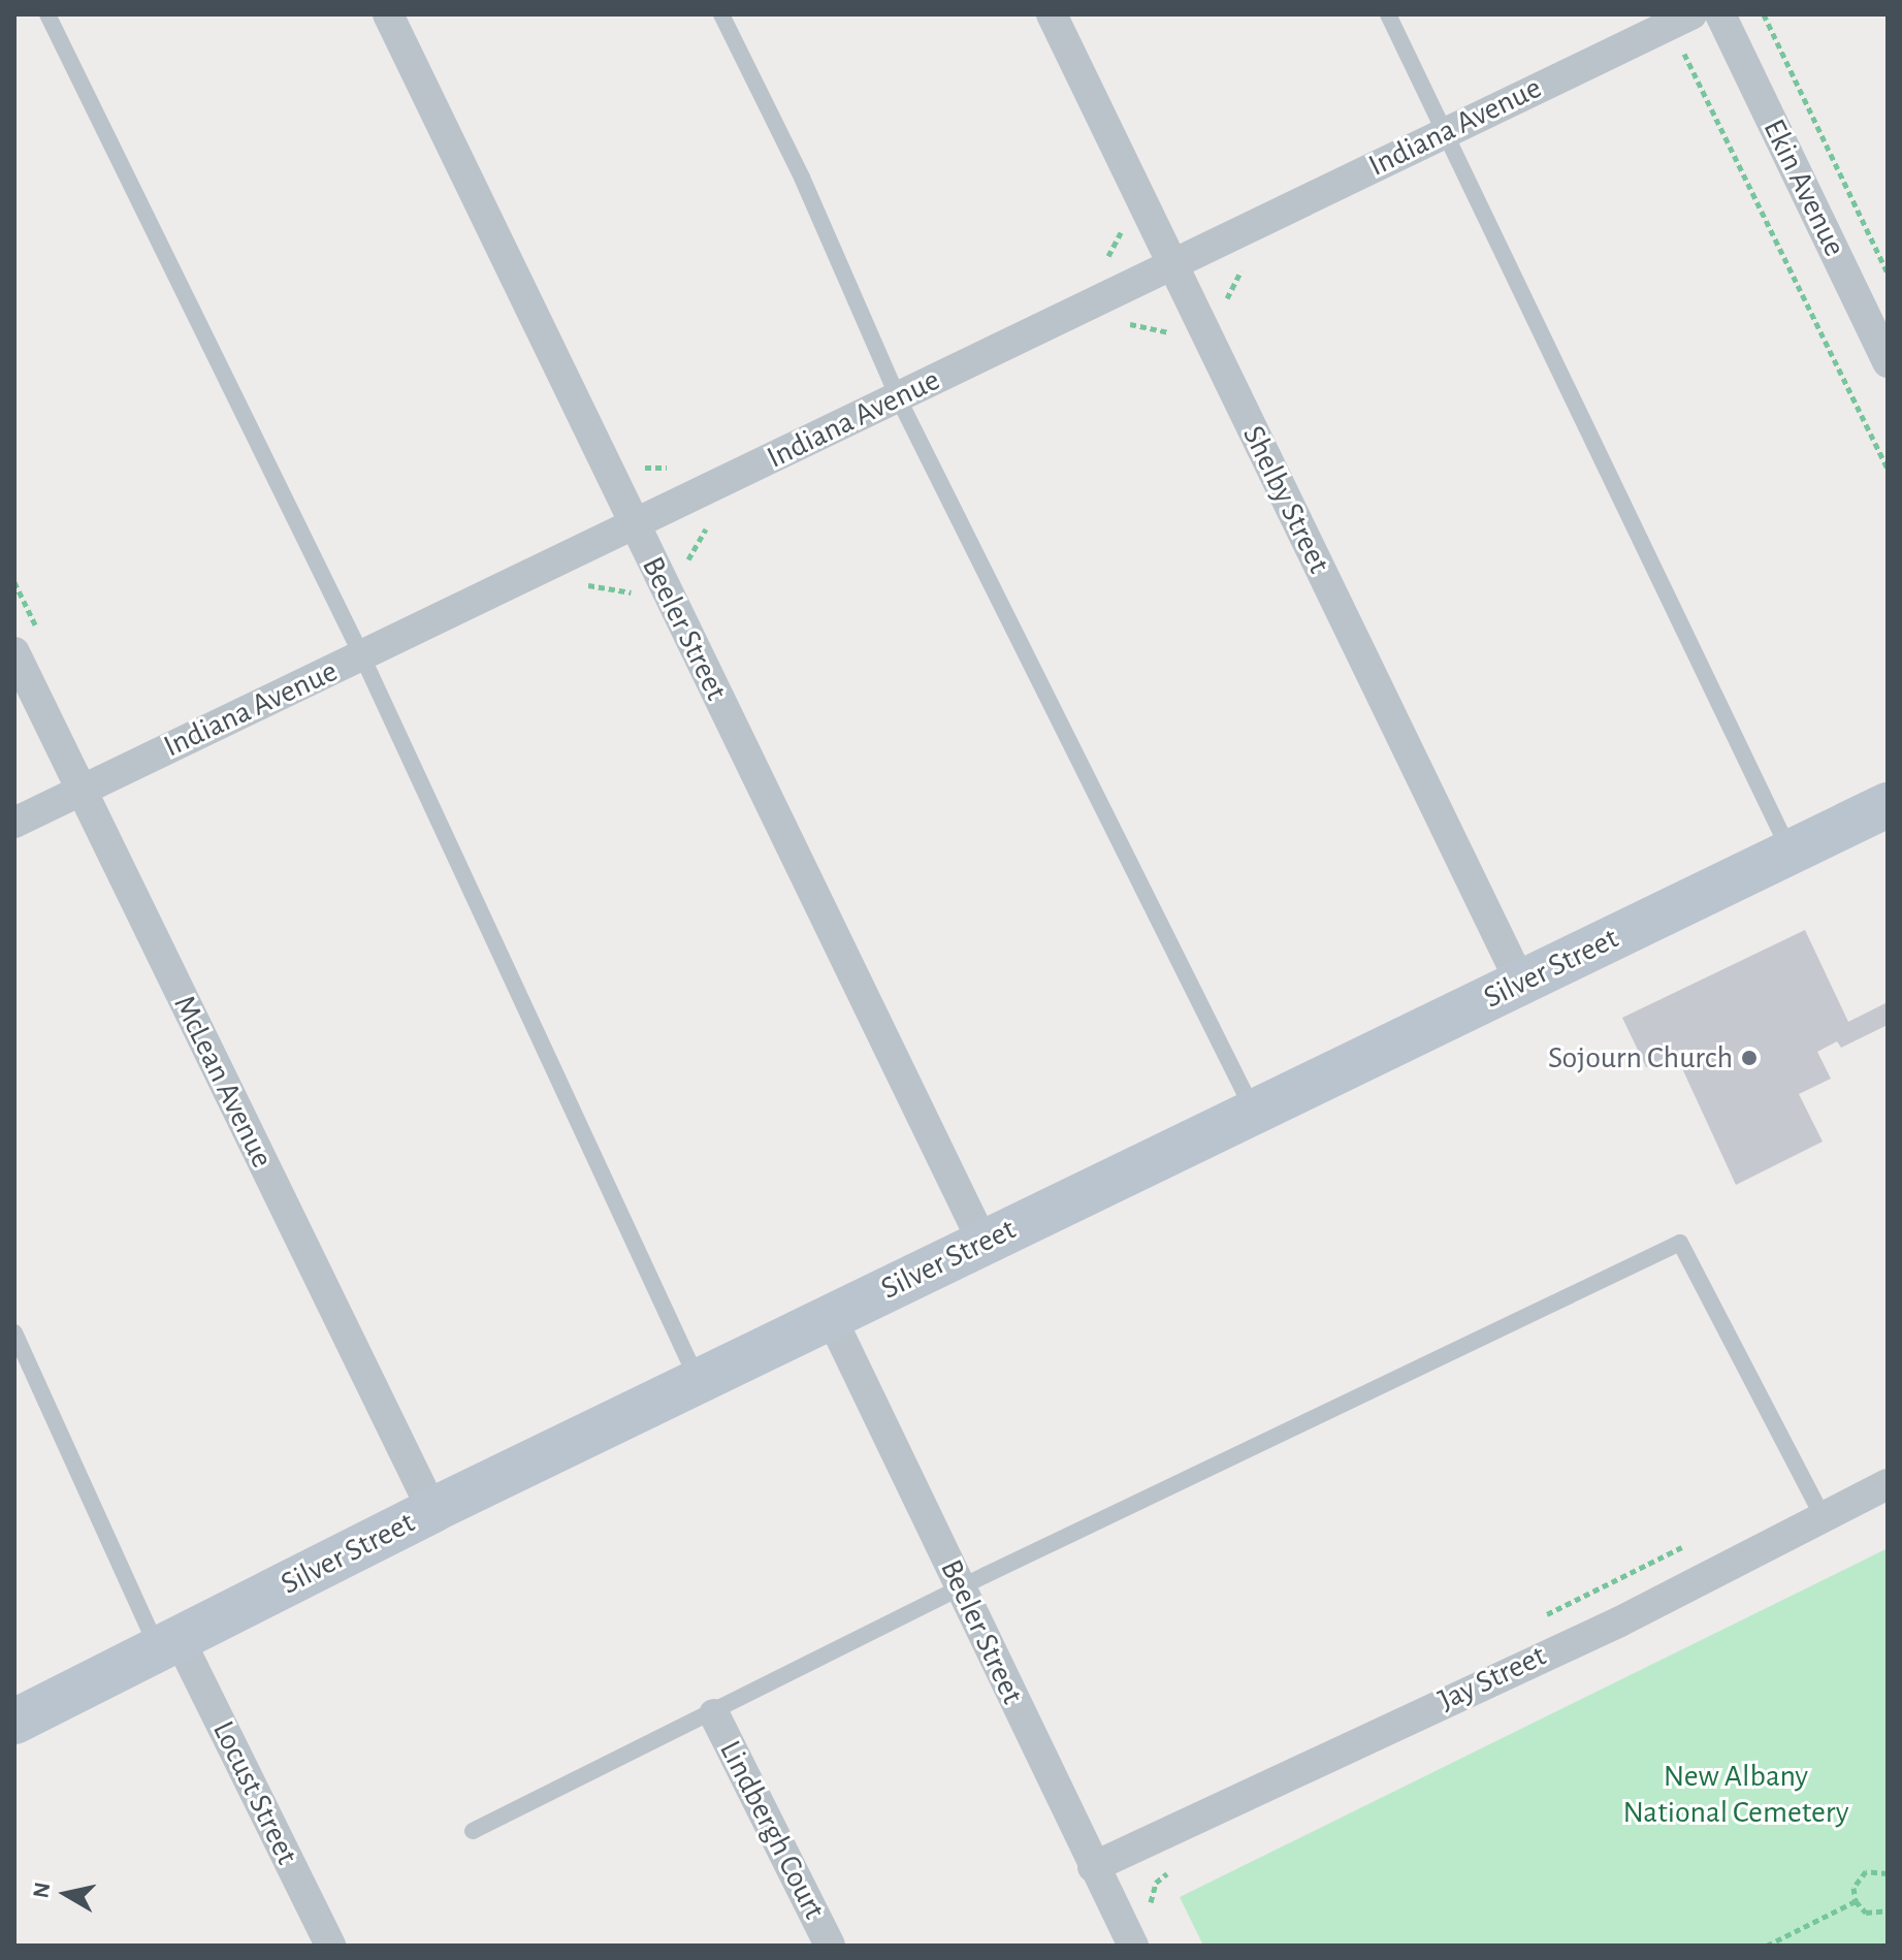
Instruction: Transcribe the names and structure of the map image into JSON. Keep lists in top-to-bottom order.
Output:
{
  "streets": {
    "main road": ["Silver Street"],
    "street": [
      "Indiana Avenue",
      "Ekin Avenue",
      "Shelby Street",
      "Beeler Street",
      "McLean Avenue",
      "Jay Street",
      "Locust Street",
      "Lindbergh Court"
    ]
  },
  "crossings": [
    ["Indiana Avenue", "Shelby Street"],
    ["Indiana Avenue", "Beeler Street"],
    ["Indiana Avenue", "McLean Avenue"],
    ["Shelby Street", "Silver Street"],
    ["Beeler Street", "Silver Street"],
    ["Beeler Street", "Jay Street"],
    ["Silver Street", "McLean Avenue"],
    ["Silver Street", "Locust Street"]
  ],
  "parks": ["New Albany National Cemetery"],
  "places": ["Sojourn Church"],
  "north": "left"
}
